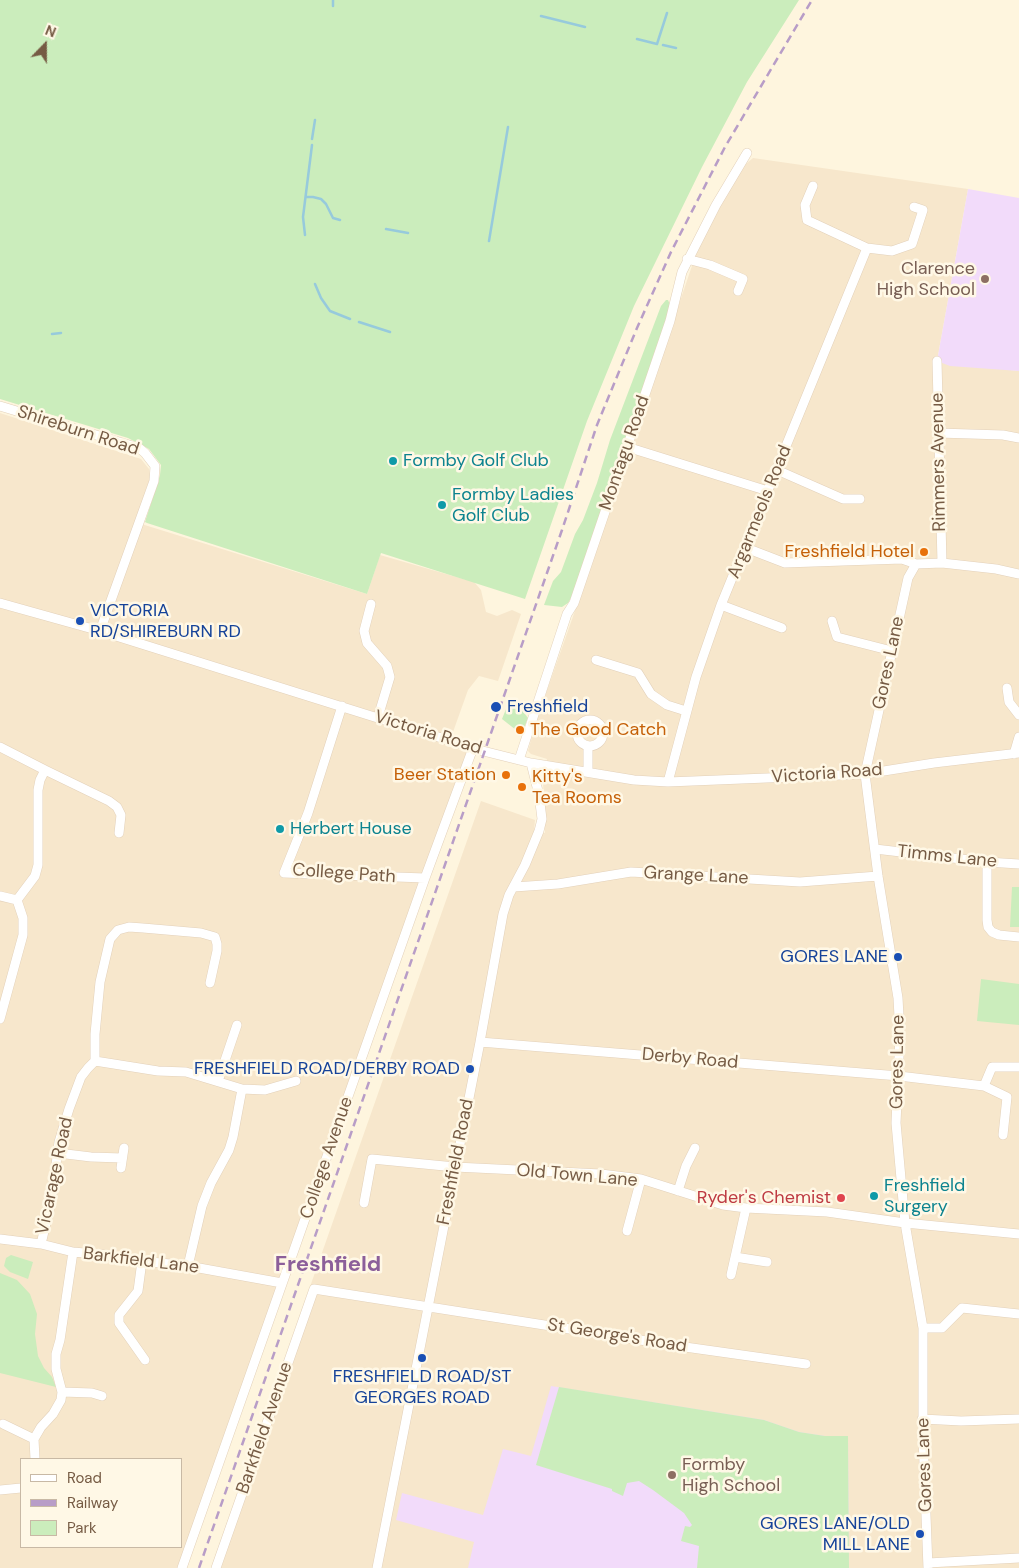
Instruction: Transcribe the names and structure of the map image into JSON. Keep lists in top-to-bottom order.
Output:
{
  "streets": {
    "street": [
      "Shireburn Road",
      "Montagu Road",
      "Rimmers Avenue",
      "Argarmeols Road",
      "Gores Lane",
      "Victoria Road",
      "Timms Lane",
      "College Path",
      "Grange Lane",
      "Derby Road",
      "College Avenue",
      "Freshfield Road",
      "Vicarage Road",
      "Old Town Lane",
      "Barkfield Lane",
      "St George's Road",
      "Barkfield Avenue"
    ]
  },
  "crossings": [
    ["Shireburn Road", "Victoria Road"],
    ["Montagu Road", "Victoria Road"],
    ["Argarmeols Road", "Victoria Road"],
    ["Gores Lane", "Victoria Road"],
    ["Gores Lane", "Timms Lane"],
    ["Gores Lane", "Grange Lane"],
    ["Gores Lane", "Derby Road"],
    ["Gores Lane", "Old Town Lane"],
    ["Victoria Road", "College Path"],
    ["Victoria Road", "College Avenue"],
    ["Victoria Road", "Freshfield Road"],
    ["College Path", "College Avenue"],
    ["Grange Lane", "Freshfield Road"],
    ["Derby Road", "Freshfield Road"],
    ["College Avenue", "Barkfield Lane"],
    ["Freshfield Road", "Old Town Lane"],
    ["Freshfield Road", "St George's Road"],
    ["Freshfield Road", "Barkfield Avenue"],
    ["Vicarage Road", "Barkfield Lane"],
    ["St George's Road", "Barkfield Avenue"]
  ],
  "districts": ["Freshfield"],
  "places": [
    "Clarence High School",
    "Formby Golf Club",
    "Formby Ladies Golf Club",
    "Freshfield Hotel",
    "VICTORIA RD/SHIREBURN RD",
    "Freshfield",
    "The Good Catch",
    "Beer Station",
    "Kitty's Tea Rooms",
    "Herbert House",
    "GORES LANE",
    "FRESHFIELD ROAD/DERBY ROAD",
    "Freshfield Surgery",
    "Ryder's Chemist",
    "FRESHFIELD ROAD/ST GEORGES ROAD",
    "Formby High School",
    "GORES LANE/OLD MILL LANE"
  ],
  "legend": ["Road", "Railway", "Park"],
  "north": "top"
}
